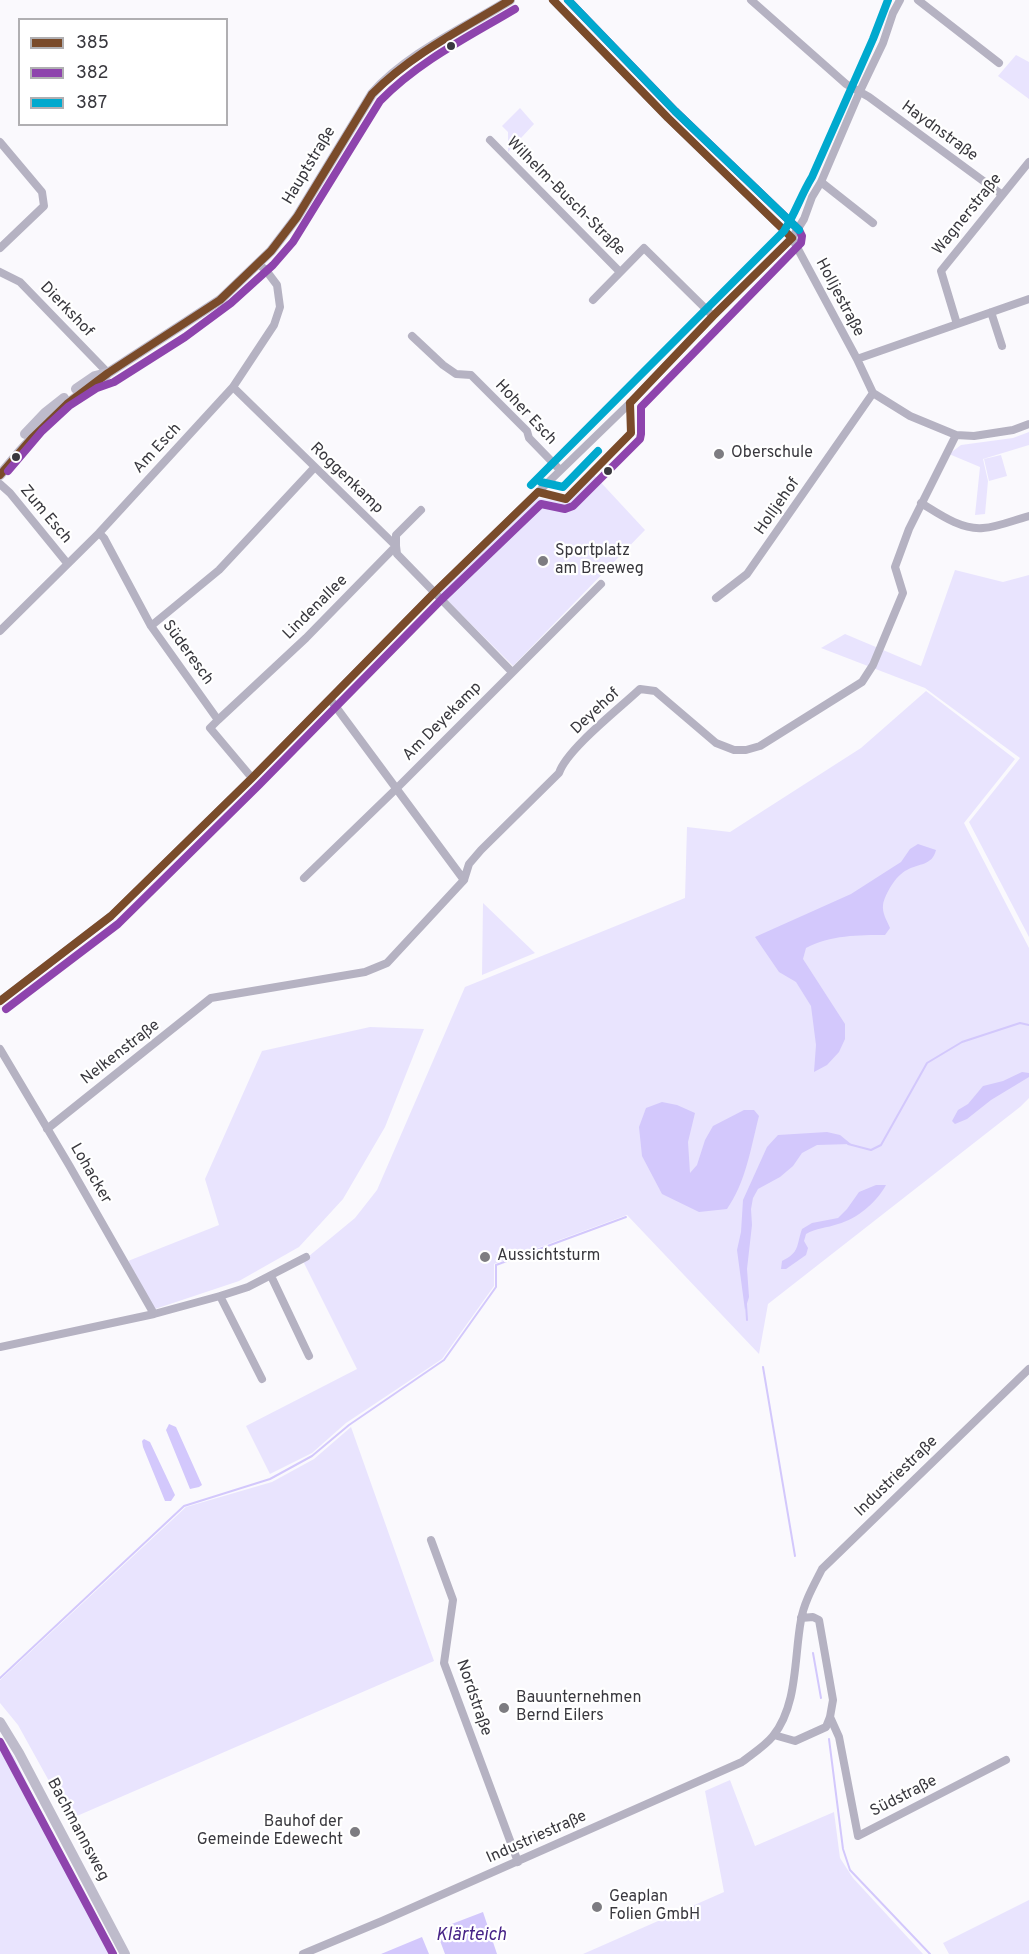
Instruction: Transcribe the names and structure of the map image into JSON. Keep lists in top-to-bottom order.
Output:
{
  "streets": {
    "main road": ["Hauptstraße", "Bachmannsweg"],
    "street": [
      "Haydnstraße",
      "Wilhelm-Busch-Straße",
      "Wagnerstraße",
      "Holljestraße",
      "Dierkshof",
      "Hoher Esch",
      "Am Esch",
      "Roggenkamp",
      "Holljehof",
      "Zum Esch",
      "Lindenallee",
      "Süderesch",
      "Deyehof",
      "Am Deyekamp",
      "Nelkenstraße",
      "Lohacker",
      "Industriestraße",
      "Nordstraße",
      "Südstraße"
    ]
  },
  "crossings": [
    ["Haydnstraße", "Wagnerstraße"],
    ["Hauptstraße", "Dierkshof"],
    ["Hauptstraße", "Am Esch"],
    ["Holljestraße", "Holljehof"],
    ["Am Esch", "Roggenkamp"],
    ["Am Esch", "Zum Esch"],
    ["Am Esch", "Süderesch"],
    ["Roggenkamp", "Lindenallee"],
    ["Roggenkamp", "Am Deyekamp"],
    ["Lindenallee", "Süderesch"],
    ["Deyehof", "Nelkenstraße"],
    ["Nelkenstraße", "Lohacker"],
    ["Industriestraße", "Nordstraße"]
  ],
  "water": ["Klärteich"],
  "places": [
    "Oberschule",
    "Sportplatz am Breeweg",
    "Aussichtsturm",
    "Bauunternehmen Bernd Eilers",
    "Bauhof der Gemeinde Edewecht",
    "Geaplan Folien GmbH"
  ],
  "lines": ["transit line 385", "transit line 382", "transit line 387"],
  "legend": ["385", "382", "387"]
}
